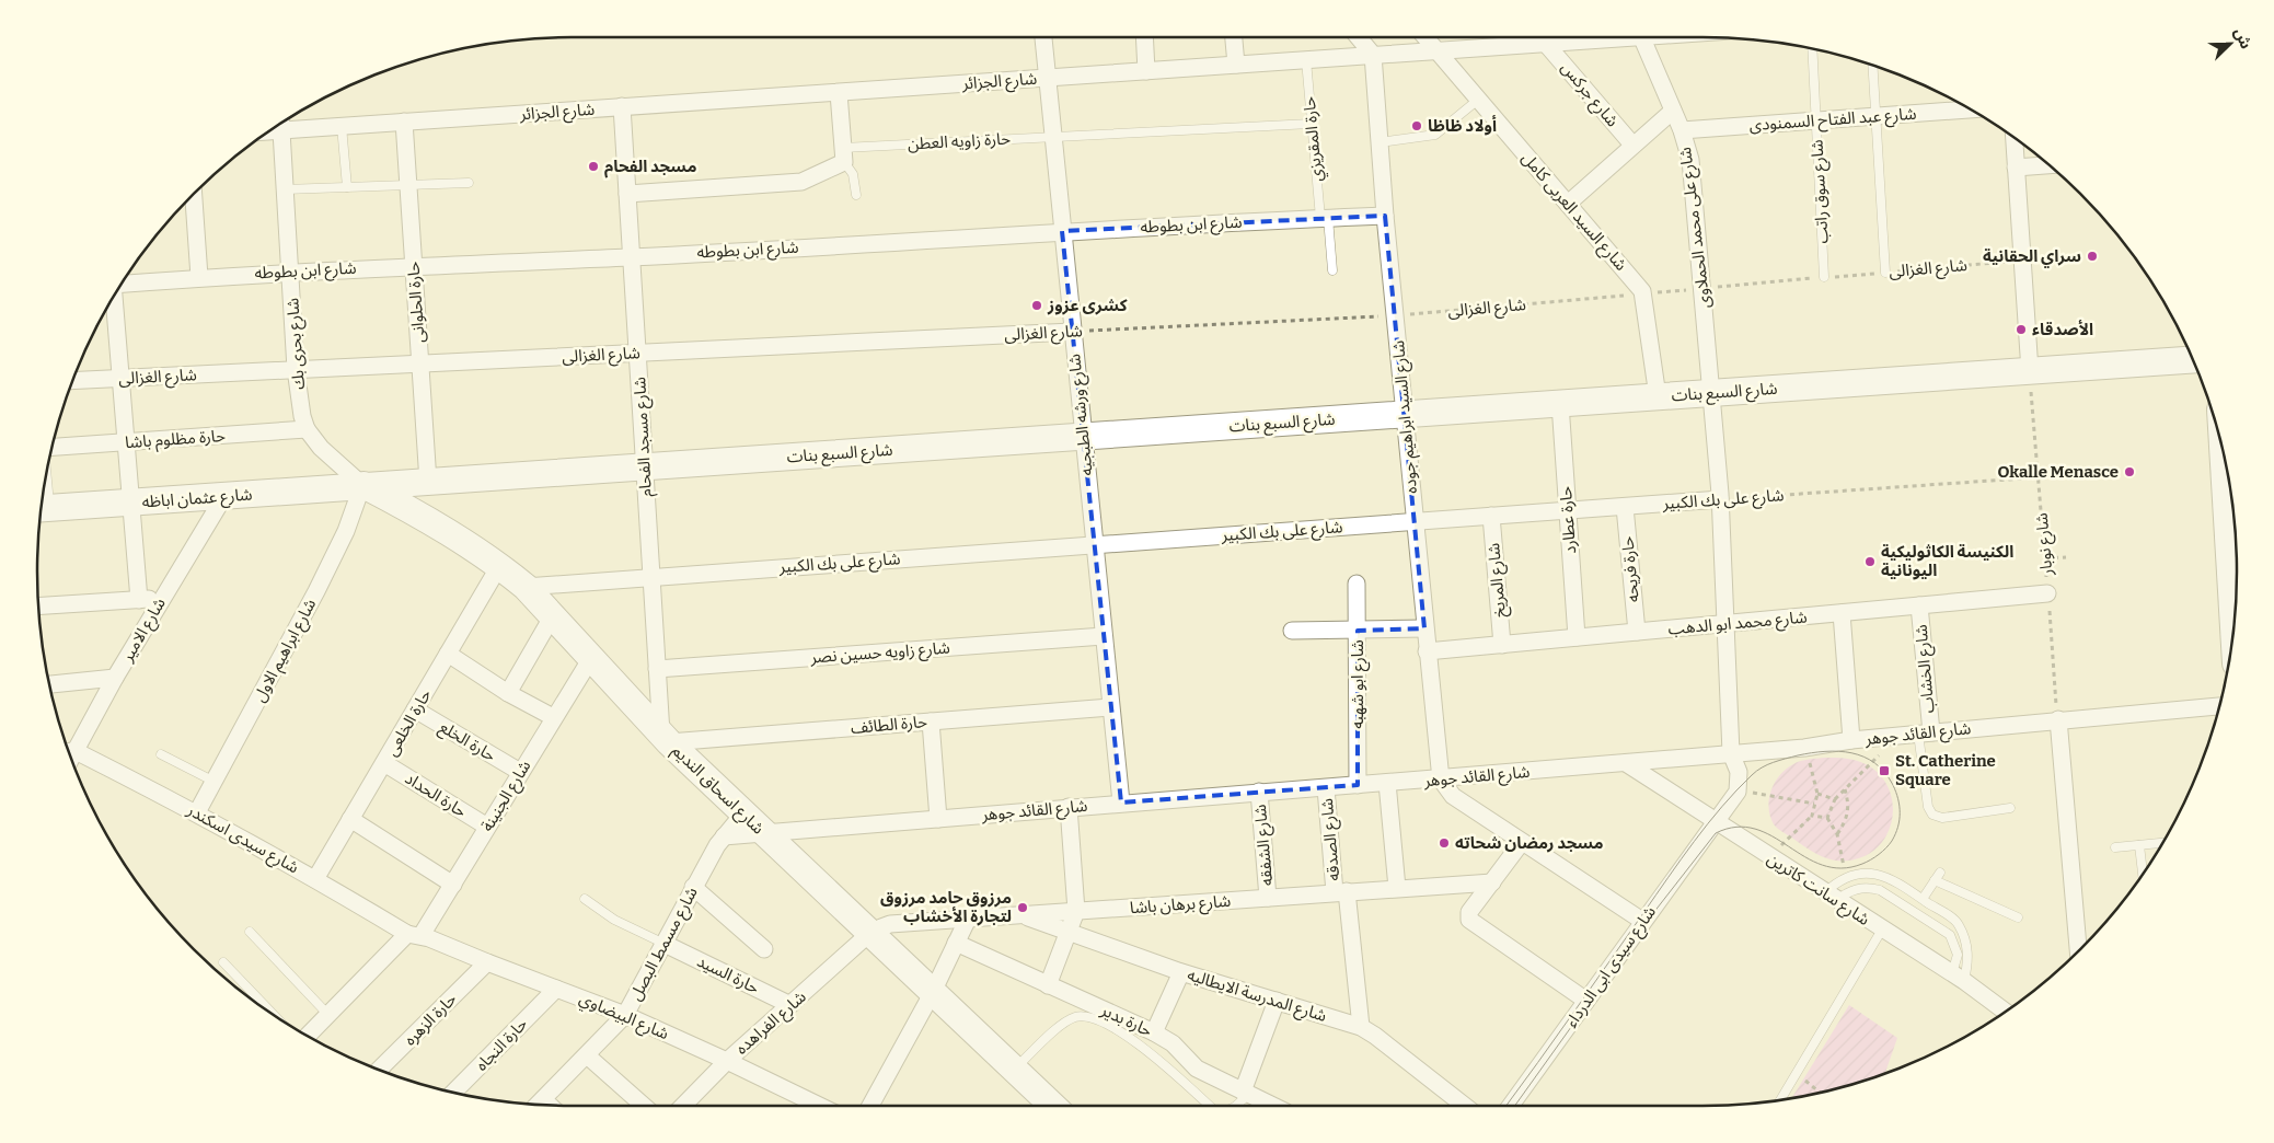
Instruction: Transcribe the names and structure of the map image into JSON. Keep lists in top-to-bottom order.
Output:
{
  "streets": {
    "main road": ["شارع السبع بنات", "شارع عثمان اباظه", "شارع اسحاق النديم"],
    "street": [
      "شارع الجزائر",
      "شارع جركس",
      "شارع عبد الفتاح السمنودى",
      "حارة زاويه العطن",
      "شارع السيد العربى كامل",
      "شارع ابن بطوطه",
      "شارع على محمد الحملاوى",
      "شارع الغزالى",
      "حارة الحلوانى",
      "شارع بحرى بك",
      "شارع ورشه الطبجيه",
      "شارع السيد ابراهيم جوده",
      "شارع مسجد الفحام",
      "حارة مظلوم باشا",
      "شارع على بك الكبير",
      "حارة عطارد",
      "حارة فريحه",
      "شارع المريخ",
      "شارع محمد ابو الدهب",
      "شارع الامير",
      "شارع ابراهيم الاول",
      "شارع زاويه حسين نصر",
      "شارع الخشاب",
      "شارع ابو شهبه",
      "حارة الخلعى",
      "حارة الطائف",
      "شارع القائد جوهر",
      "حارة الخلع",
      "حارة الحداد",
      "شارع الجنينة",
      "شارع سيدى اسكندر",
      "شارع الصدقه",
      "شارع الشفقه",
      "شارع سانت كاترين",
      "شارع برهان باشا",
      "شارع مسمط البصل",
      "شارع سيدى ابى الدرداء",
      "حارة السيد",
      "شارع المدرسة الايطاليه",
      "شارع البيضاوي",
      "حارة الزهره",
      "حارة بدير",
      "شارع الفراهده",
      "حارة النجاه"
    ],
    "lane": ["حارة المقريزي", "شارع سوق راتب"],
    "path": ["شارع نوبار"]
  },
  "crossings": [
    ["شارع الجزائر", "شارع جركس"],
    ["شارع الجزائر", "حارة المقريزي"],
    ["شارع الجزائر", "شارع السيد العربى كامل"],
    ["شارع الجزائر", "حارة الحلوانى"],
    ["شارع الجزائر", "شارع بحرى بك"],
    ["شارع الجزائر", "شارع ورشه الطبجيه"],
    ["شارع الجزائر", "شارع السيد ابراهيم جوده"],
    ["شارع الجزائر", "شارع مسجد الفحام"],
    ["شارع عبد الفتاح السمنودى", "شارع سوق راتب"],
    ["شارع عبد الفتاح السمنودى", "شارع على محمد الحملاوى"],
    ["حارة المقريزي", "حارة زاويه العطن"],
    ["حارة المقريزي", "شارع ابن بطوطه"],
    ["حارة زاويه العطن", "شارع ورشه الطبجيه"],
    ["حارة زاويه العطن", "شارع مسجد الفحام"],
    ["شارع سوق راتب", "شارع الغزالى"],
    ["شارع السيد العربى كامل", "شارع الغزالى"],
    ["شارع ابن بطوطه", "حارة الحلوانى"],
    ["شارع ابن بطوطه", "شارع بحرى بك"],
    ["شارع ابن بطوطه", "شارع ورشه الطبجيه"],
    ["شارع ابن بطوطه", "شارع السيد ابراهيم جوده"],
    ["شارع ابن بطوطه", "شارع مسجد الفحام"],
    ["شارع على محمد الحملاوى", "شارع الغزالى"],
    ["شارع على محمد الحملاوى", "شارع السبع بنات"],
    ["شارع على محمد الحملاوى", "شارع على بك الكبير"],
    ["شارع على محمد الحملاوى", "شارع محمد ابو الدهب"],
    ["شارع على محمد الحملاوى", "شارع القائد جوهر"],
    ["شارع على محمد الحملاوى", "شارع سيدى ابى الدرداء"],
    ["شارع الغزالى", "حارة الحلوانى"],
    ["شارع الغزالى", "شارع بحرى بك"],
    ["شارع الغزالى", "شارع ورشه الطبجيه"],
    ["شارع الغزالى", "شارع السيد ابراهيم جوده"],
    ["شارع الغزالى", "شارع مسجد الفحام"],
    ["حارة الحلوانى", "شارع السبع بنات"],
    ["شارع بحرى بك", "شارع السبع بنات"],
    ["شارع بحرى بك", "حارة مظلوم باشا"],
    ["شارع بحرى بك", "شارع عثمان اباظه"],
    ["شارع بحرى بك", "شارع ابراهيم الاول"],
    ["شارع بحرى بك", "شارع اسحاق النديم"],
    ["شارع السبع بنات", "شارع ورشه الطبجيه"],
    ["شارع السبع بنات", "شارع السيد ابراهيم جوده"],
    ["شارع السبع بنات", "شارع مسجد الفحام"],
    ["شارع السبع بنات", "شارع عثمان اباظه"],
    ["شارع السبع بنات", "حارة عطارد"],
    ["شارع السبع بنات", "شارع نوبار"],
    ["شارع السبع بنات", "شارع ابراهيم الاول"],
    ["شارع السبع بنات", "شارع اسحاق النديم"],
    ["شارع ورشه الطبجيه", "شارع على بك الكبير"],
    ["شارع ورشه الطبجيه", "شارع زاويه حسين نصر"],
    ["شارع ورشه الطبجيه", "حارة الطائف"],
    ["شارع ورشه الطبجيه", "شارع القائد جوهر"],
    ["شارع السيد ابراهيم جوده", "شارع على بك الكبير"],
    ["شارع السيد ابراهيم جوده", "شارع محمد ابو الدهب"],
    ["شارع السيد ابراهيم جوده", "شارع القائد جوهر"],
    ["شارع مسجد الفحام", "شارع على بك الكبير"],
    ["شارع مسجد الفحام", "شارع زاويه حسين نصر"],
    ["شارع مسجد الفحام", "حارة الطائف"],
    ["شارع مسجد الفحام", "شارع اسحاق النديم"],
    ["شارع عثمان اباظه", "شارع الامير"],
    ["شارع عثمان اباظه", "شارع ابراهيم الاول"],
    ["شارع عثمان اباظه", "شارع اسحاق النديم"],
    ["شارع على بك الكبير", "حارة عطارد"],
    ["شارع على بك الكبير", "شارع نوبار"],
    ["شارع على بك الكبير", "حارة فريحه"],
    ["شارع على بك الكبير", "شارع المريخ"],
    ["شارع على بك الكبير", "شارع اسحاق النديم"],
    ["حارة عطارد", "شارع محمد ابو الدهب"],
    ["شارع نوبار", "شارع محمد ابو الدهب"],
    ["شارع نوبار", "شارع القائد جوهر"],
    ["حارة فريحه", "شارع محمد ابو الدهب"],
    ["شارع المريخ", "شارع محمد ابو الدهب"],
    ["شارع محمد ابو الدهب", "شارع الخشاب"],
    ["شارع الامير", "شارع سيدى اسكندر"],
    ["شارع ابراهيم الاول", "شارع اسحاق النديم"],
    ["شارع ابراهيم الاول", "شارع سيدى اسكندر"],
    ["شارع الخشاب", "شارع القائد جوهر"],
    ["شارع ابو شهبه", "شارع القائد جوهر"],
    ["حارة الخلعى", "حارة الخلع"],
    ["حارة الخلعى", "شارع اسحاق النديم"],
    ["حارة الخلعى", "حارة الحداد"],
    ["حارة الخلعى", "شارع سيدى اسكندر"],
    ["حارة الطائف", "شارع اسحاق النديم"],
    ["شارع القائد جوهر", "شارع اسحاق النديم"],
    ["شارع القائد جوهر", "شارع الصدقه"],
    ["شارع القائد جوهر", "شارع الشفقه"],
    ["شارع القائد جوهر", "شارع سانت كاترين"],
    ["شارع القائد جوهر", "شارع مسمط البصل"],
    ["حارة الخلع", "شارع الجنينة"],
    ["شارع اسحاق النديم", "شارع الجنينة"],
    ["شارع اسحاق النديم", "شارع برهان باشا"],
    ["شارع اسحاق النديم", "شارع مسمط البصل"],
    ["شارع اسحاق النديم", "شارع الفراهده"],
    ["حارة الحداد", "شارع الجنينة"],
    ["شارع الجنينة", "شارع سيدى اسكندر"],
    ["شارع الجنينة", "شارع البيضاوي"],
    ["شارع سيدى اسكندر", "شارع البيضاوي"],
    ["شارع الصدقه", "شارع برهان باشا"],
    ["شارع الصدقه", "شارع المدرسة الايطاليه"],
    ["شارع الشفقه", "شارع برهان باشا"],
    ["شارع سانت كاترين", "شارع سيدى ابى الدرداء"],
    ["شارع برهان باشا", "شارع المدرسة الايطاليه"],
    ["شارع برهان باشا", "شارع الفراهده"],
    ["شارع مسمط البصل", "حارة السيد"],
    ["شارع مسمط البصل", "شارع البيضاوي"],
    ["حارة السيد", "شارع الفراهده"],
    ["شارع البيضاوي", "حارة الزهره"],
    ["شارع البيضاوي", "شارع الفراهده"],
    ["شارع البيضاوي", "حارة النجاه"]
  ],
  "places": {
    "other": [
      "أولاد ظاظا",
      "مسجد الفحام",
      "سراي الحقانية",
      "كشرى عزوز",
      "الأصدقاء",
      "Okalle Menasce",
      "الكنيسة الكاثوليكية اليونانية",
      "مسجد رمضان شحاته",
      "مرزوق حامد مرزوق لتجارة الأخشاب"
    ],
    "transit": ["St. Catherine Square"]
  },
  "north": "top right"
}
